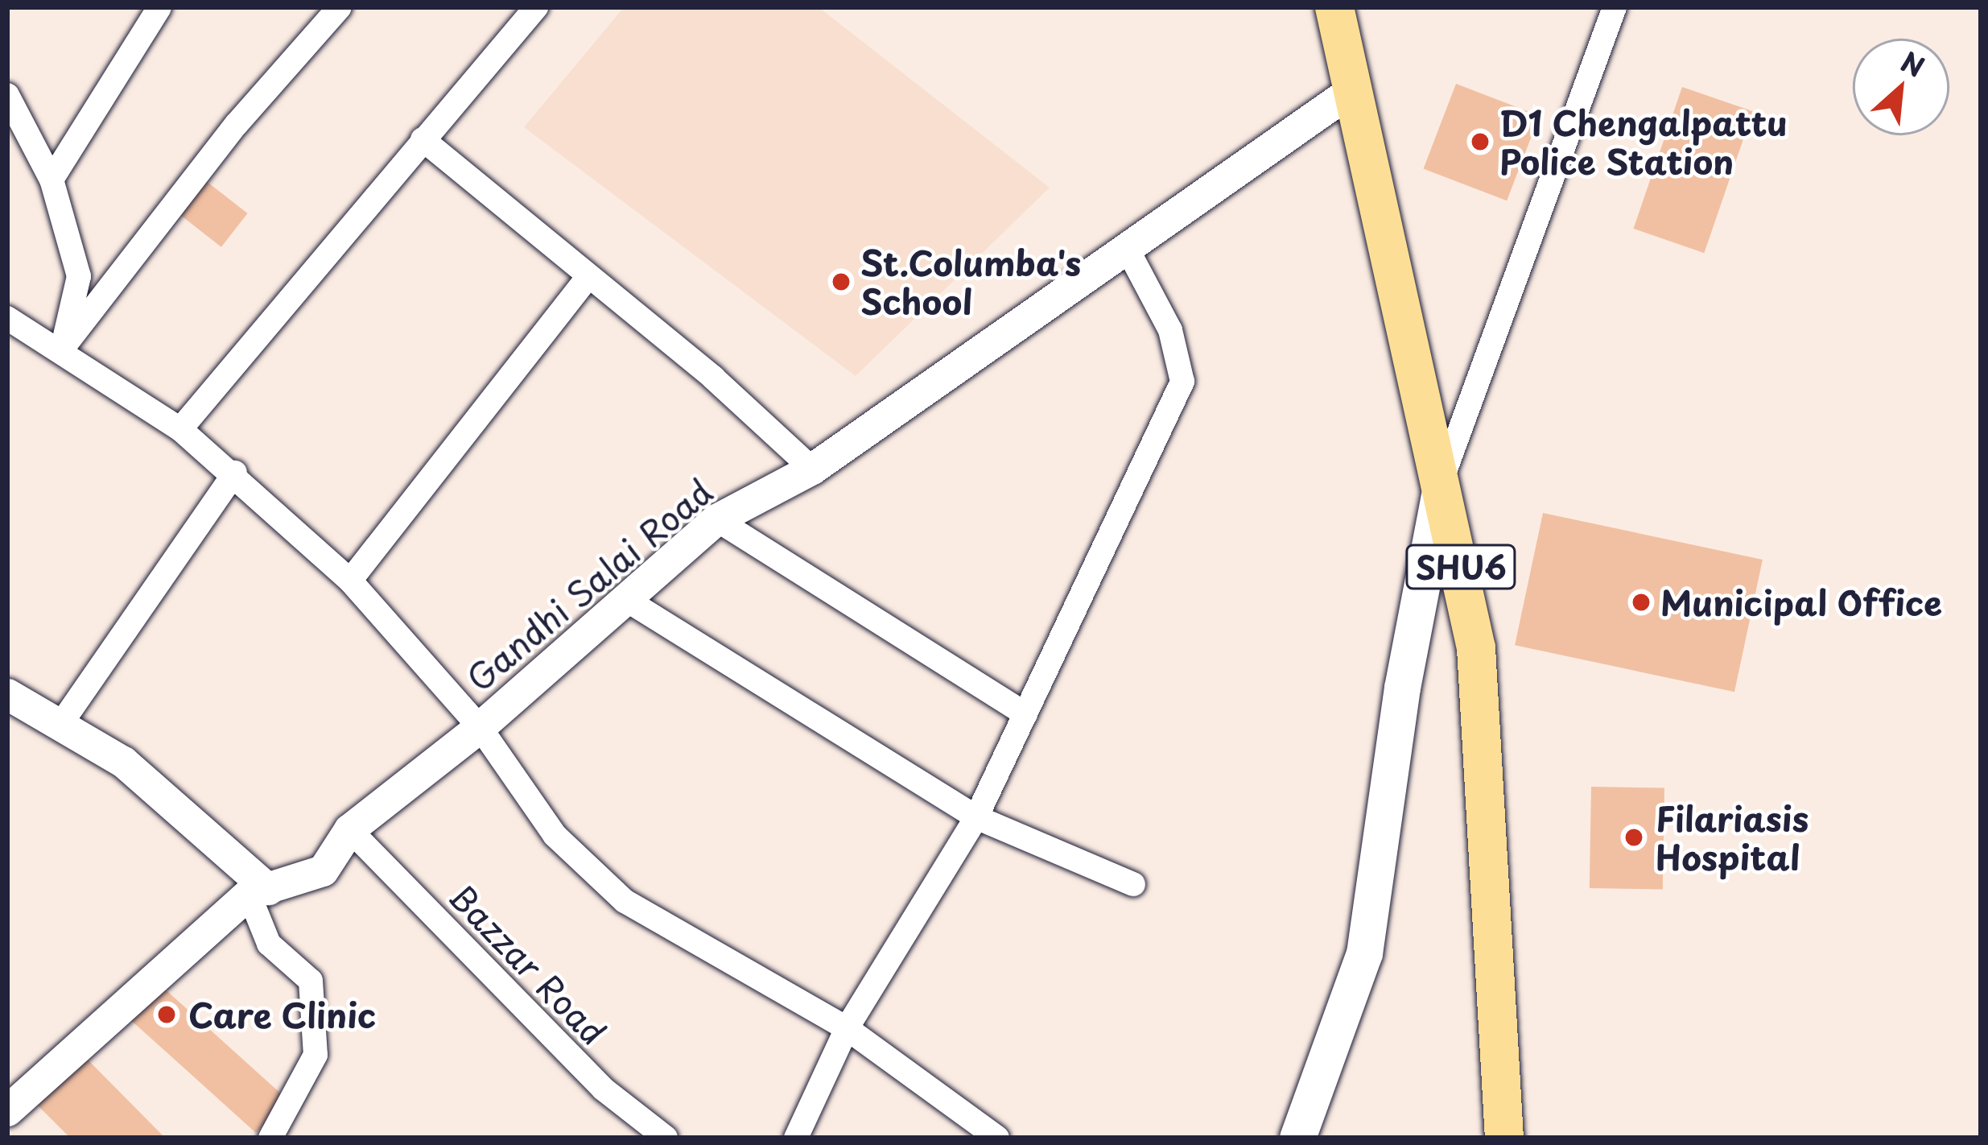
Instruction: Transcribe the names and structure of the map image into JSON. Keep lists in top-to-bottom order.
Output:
{
  "streets": {
    "main road": ["SHU6"],
    "street": ["Gandhi Salai Road", "Bazzar Road"]
  },
  "crossings": [
    ["SHU6", "Gandhi Salai Road"],
    ["Gandhi Salai Road", "Bazzar Road"]
  ],
  "places": [
    "D1 Chengalpattu Police Station",
    "St.Columba's School",
    "Municipal Office",
    "Filariasis Hospital",
    "Care Clinic"
  ],
  "north": "top right"
}
